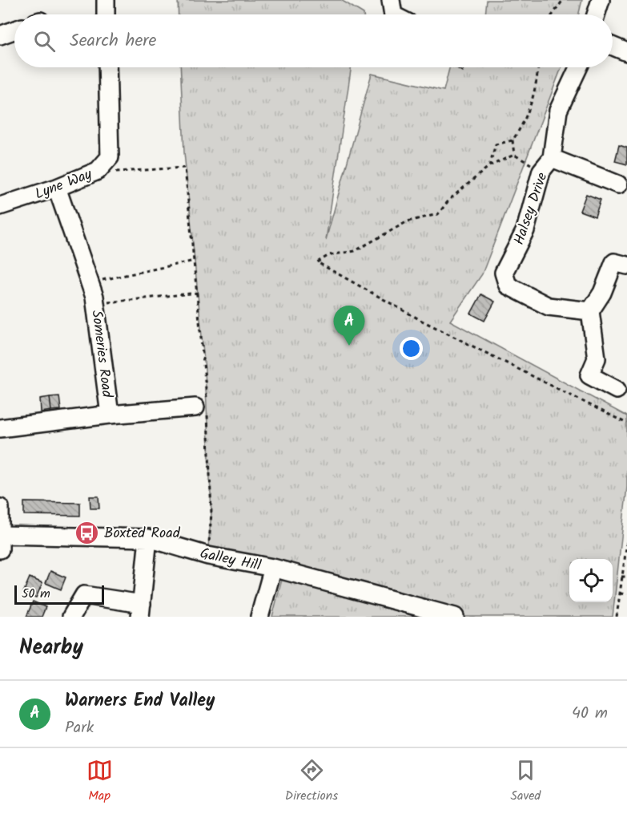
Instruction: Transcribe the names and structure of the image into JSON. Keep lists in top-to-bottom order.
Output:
{
  "streets": {
    "street": [
      "Lyne Way",
      "Halsey Drive",
      "Someries Road",
      "Galley Hill"
    ]
  },
  "crossings": [
    ["Lyne Way", "Someries Road"]
  ],
  "places": {
    "bus stop": ["Boxted Road"]
  },
  "scale_bar": "50 m",
  "page": {
    "search": "Search here",
    "pins": "A",
    "scale": "50 m",
    "heading": "Nearby",
    "list": [
      {
        "mark": "A",
        "name": "Warners End Valley",
        "note": "Park",
        "value": "40 m"
      }
    ],
    "nav": ["Map", "Directions", "Saved"]
  }
}
